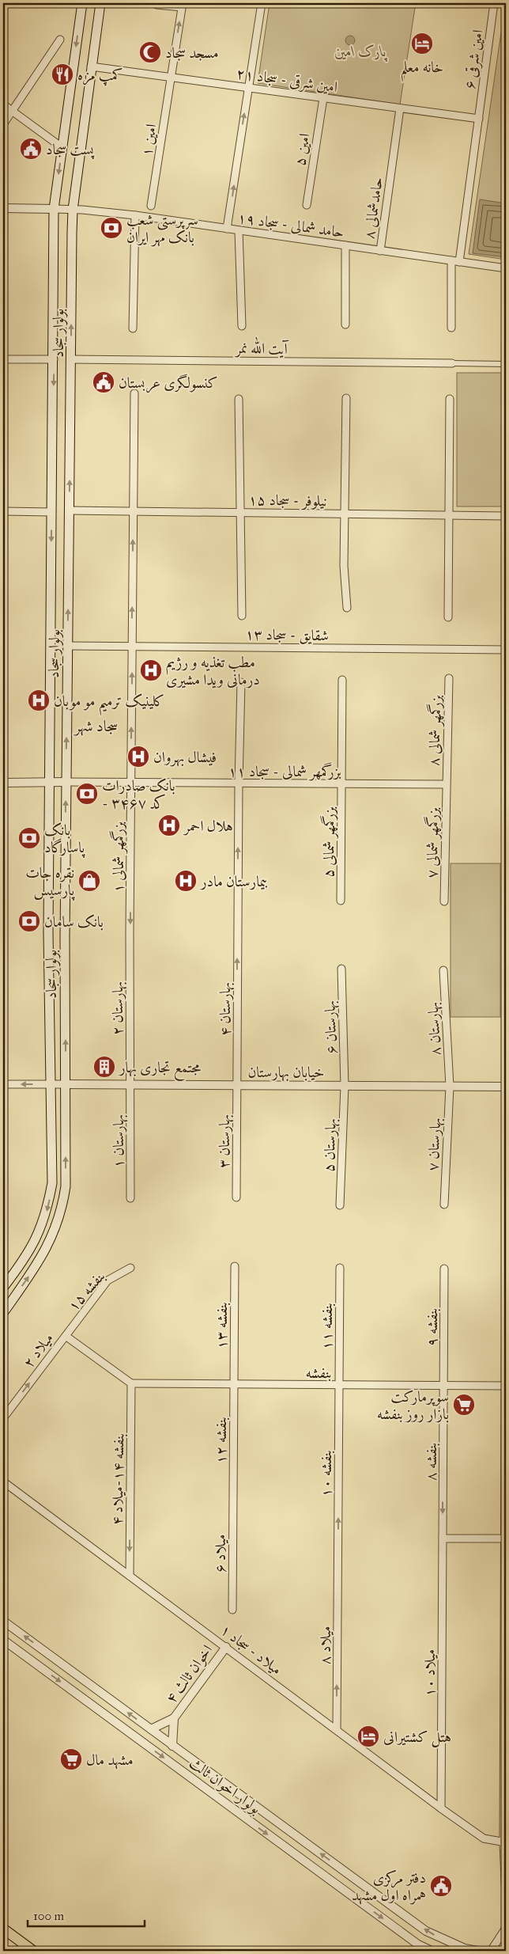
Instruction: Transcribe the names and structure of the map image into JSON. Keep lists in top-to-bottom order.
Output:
{
  "streets": {
    "main road": ["بولوار سجاد"],
    "street": [
      "امین شرقی ۶",
      "امین شرقی - سجاد ۲۱",
      "امین ۱",
      "امین ۵",
      "حامدشمالی ۸",
      "حامد شمالی - سجاد ۱۹",
      "آیت الله نمر",
      "نیلوفر - سجاد ۱۵",
      "شقایق - سجاد ۱۳",
      "بزرگمهر شمالی ۸",
      "بزرگمهر شمالی - سجاد ۱۱",
      "بزرگمهر شمالی ۵",
      "بزرگمهر شمالی ۷",
      "بزرگمهر شمالی ۱",
      "بهارستان ۲",
      "بهارستان ۴",
      "بهارستان ۶",
      "بهارستان ۸",
      "خیابان بهارستان",
      "بهارستان ۱",
      "بهارستان ۳",
      "بهارستان ۷",
      "بهارستان ۵",
      "بنفشه ۱۵",
      "بنفشه ۱۳",
      "بنفشه ۱۱",
      "بنفشه ۹",
      "میلاد ۲",
      "بنفشه",
      "بنفشه ۱۲",
      "بنفشه ۸",
      "بنفشه ۱۰",
      "بنفشه ۱۴-میلاد ۴",
      "میلاد ۶",
      "میلاد ۸",
      "میلاد - سجاد ۱",
      "میلاد ۱۰",
      "اخوان ثالث ۴",
      "بولوار اخوان ثالث"
    ]
  },
  "crossings": [
    ["امین شرقی ۶", "امین شرقی - سجاد ۲۱"],
    ["امین شرقی ۶", "حامد شمالی - سجاد ۱۹"],
    ["امین شرقی - سجاد ۲۱", "امین ۱"],
    ["امین شرقی - سجاد ۲۱", "امین ۵"],
    ["امین شرقی - سجاد ۲۱", "حامدشمالی ۸"],
    ["امین شرقی - سجاد ۲۱", "بولوار سجاد"],
    ["حامدشمالی ۸", "حامد شمالی - سجاد ۱۹"],
    ["حامد شمالی - سجاد ۱۹", "بولوار سجاد"],
    ["بولوار سجاد", "آیت الله نمر"],
    ["بولوار سجاد", "نیلوفر - سجاد ۱۵"],
    ["بولوار سجاد", "شقایق - سجاد ۱۳"],
    ["بولوار سجاد", "بزرگمهر شمالی - سجاد ۱۱"],
    ["بولوار سجاد", "خیابان بهارستان"],
    ["نیلوفر - سجاد ۱۵", "بزرگمهر شمالی ۱"],
    ["شقایق - سجاد ۱۳", "بزرگمهر شمالی ۱"],
    ["بزرگمهر شمالی ۸", "بزرگمهر شمالی - سجاد ۱۱"],
    ["بزرگمهر شمالی ۸", "بزرگمهر شمالی ۷"],
    ["بزرگمهر شمالی - سجاد ۱۱", "بزرگمهر شمالی ۵"],
    ["بزرگمهر شمالی - سجاد ۱۱", "بزرگمهر شمالی ۷"],
    ["بزرگمهر شمالی - سجاد ۱۱", "بزرگمهر شمالی ۱"],
    ["بزرگمهر شمالی - سجاد ۱۱", "بهارستان ۴"],
    ["بزرگمهر شمالی ۱", "بهارستان ۲"],
    ["بهارستان ۲", "خیابان بهارستان"],
    ["بهارستان ۲", "بهارستان ۱"],
    ["بهارستان ۴", "خیابان بهارستان"],
    ["بهارستان ۴", "بهارستان ۳"],
    ["بهارستان ۶", "خیابان بهارستان"],
    ["بهارستان ۶", "بهارستان ۵"],
    ["بهارستان ۸", "خیابان بهارستان"],
    ["بهارستان ۸", "بهارستان ۷"],
    ["خیابان بهارستان", "بهارستان ۱"],
    ["خیابان بهارستان", "بهارستان ۳"],
    ["خیابان بهارستان", "بهارستان ۷"],
    ["خیابان بهارستان", "بهارستان ۵"],
    ["بنفشه ۱۵", "میلاد ۲"],
    ["بنفشه ۱۳", "بنفشه"],
    ["بنفشه ۱۳", "بنفشه ۱۲"],
    ["بنفشه ۱۱", "بنفشه"],
    ["بنفشه ۱۱", "بنفشه ۱۰"],
    ["بنفشه ۹", "بنفشه"],
    ["بنفشه ۹", "بنفشه ۸"],
    ["بنفشه", "بنفشه ۱۲"],
    ["بنفشه", "بنفشه ۸"],
    ["بنفشه", "بنفشه ۱۰"],
    ["بنفشه", "بنفشه ۱۴-میلاد ۴"],
    ["بنفشه ۱۲", "میلاد ۶"],
    ["بنفشه ۸", "میلاد ۱۰"],
    ["بنفشه ۱۰", "میلاد ۸"],
    ["بنفشه ۱۴-میلاد ۴", "میلاد - سجاد ۱"],
    ["میلاد ۸", "میلاد - سجاد ۱"],
    ["میلاد - سجاد ۱", "میلاد ۱۰"],
    ["میلاد - سجاد ۱", "اخوان ثالث ۴"]
  ],
  "one_way": [
    "امین ۱",
    "بهارستان ۴",
    "میلاد ۲",
    "بنفشه ۱۰",
    "بنفشه ۱۴-میلاد ۴",
    "میلاد ۸"
  ],
  "districts": ["سجاد شهر"],
  "parks": ["پارک امین"],
  "places": {
    "hotel": ["خانه معلم", "هتل کشتیرانی"],
    "mosque": ["مسجد سجاد"],
    "restaurant": ["کمپ مزه"],
    "public building": ["پست سجاد", "کنسولگری عربستان", "دفتر مرکزی همراه اول مشهد"],
    "bank": [
      "سرپرستی شعب بانک مهر ایران",
      "بانک صادرات - کد ۳۴۶۷",
      "بانک پاسارگاد",
      "بانک سامان"
    ],
    "hospital": [
      "مطب تغذیه و رژیم درمانی ویدا مشیری",
      "کلینیک ترمیم مو موبان",
      "فیشال بهروان",
      "هلال احمر",
      "بیمارستان مادر"
    ],
    "shop": ["نقره جات پارسیس"],
    "building": ["مجتمع تجاری بهار"],
    "supermarket": ["سوپرمارکت بازار روز بنفشه", "مشهد مال"]
  },
  "scale_bar": "100 m"
}
